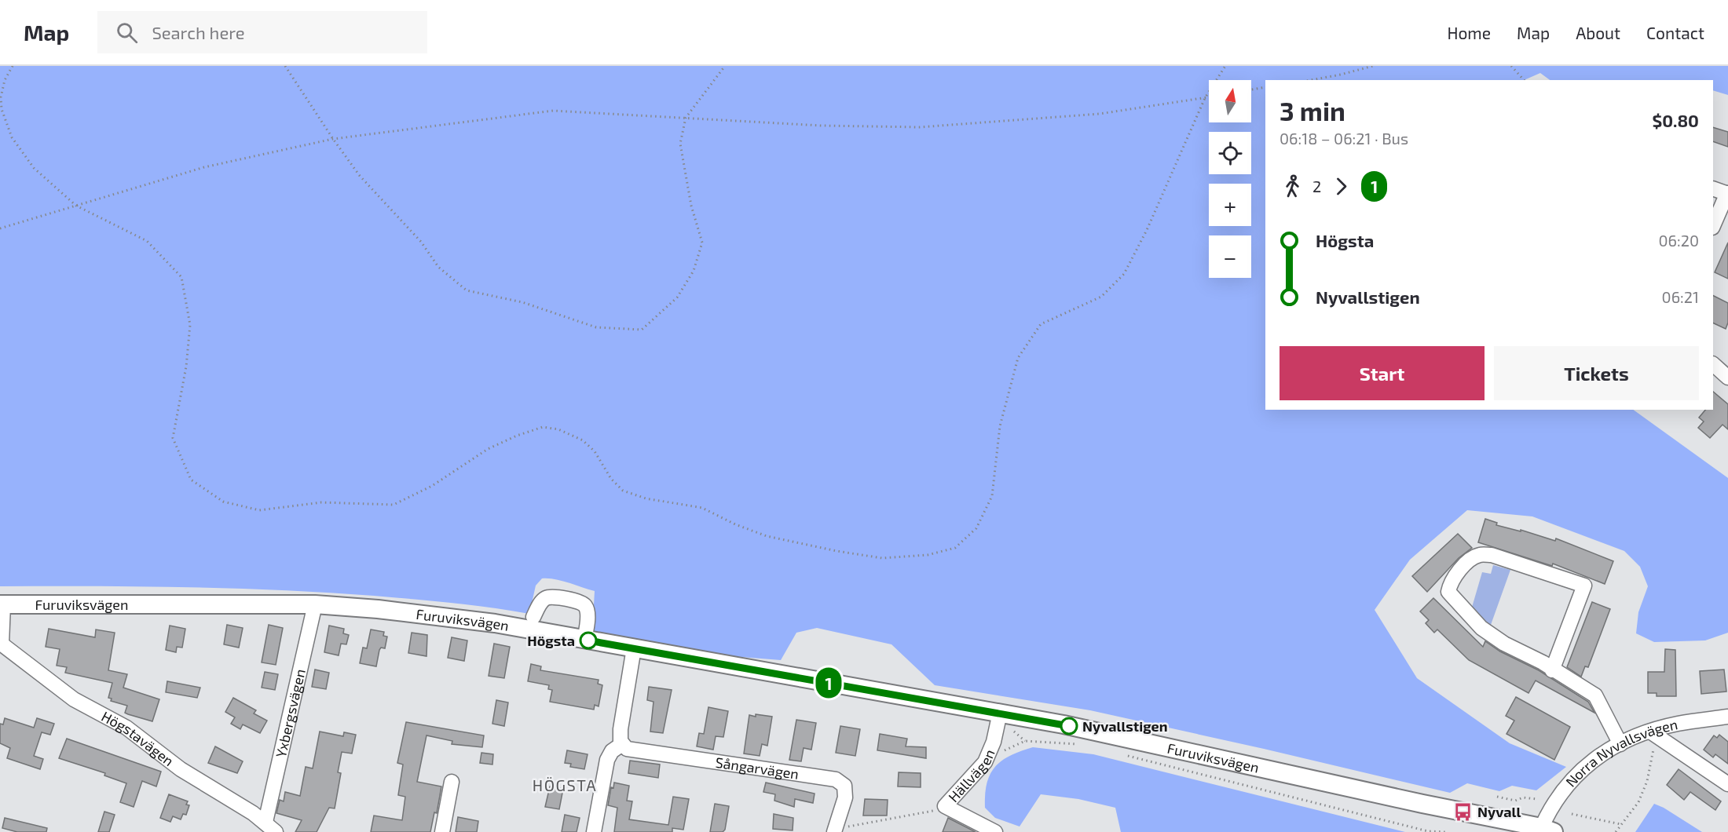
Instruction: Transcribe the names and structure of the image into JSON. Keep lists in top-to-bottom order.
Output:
{
  "streets": {
    "main road": ["Furuviksvägen"],
    "street": [
      "Yxbergsvägen",
      "Högstavägen",
      "Norra Nyvallsvägen",
      "Sångarvägen",
      "Hällvägen"
    ]
  },
  "crossings": [
    ["Furuviksvägen", "Yxbergsvägen"],
    ["Furuviksvägen", "Högstavägen"],
    ["Furuviksvägen", "Norra Nyvallsvägen"],
    ["Furuviksvägen", "Hällvägen"],
    ["Yxbergsvägen", "Högstavägen"]
  ],
  "districts": ["HÖGSTA"],
  "places": {
    "other": ["Högsta", "Nyvallstigen"],
    "bus stop": ["Nyvall"]
  },
  "lines": ["bus line 1"],
  "north": "top",
  "page": {
    "header": "Map",
    "search": "Search here",
    "nav": [
      "Home",
      "Map",
      "About",
      "Contact"
    ],
    "on_map": "1",
    "map_buttons": ["+", "−"],
    "heading": ["3 min", "06:18 – 06:21 · Bus", "$0.80"],
    "legs": ["2", "1"],
    "list": [
      {
        "name": "Högsta",
        "value": "06:20"
      },
      {
        "name": "Nyvallstigen",
        "value": "06:21"
      }
    ],
    "buttons": ["Start", "Tickets"]
  }
}
